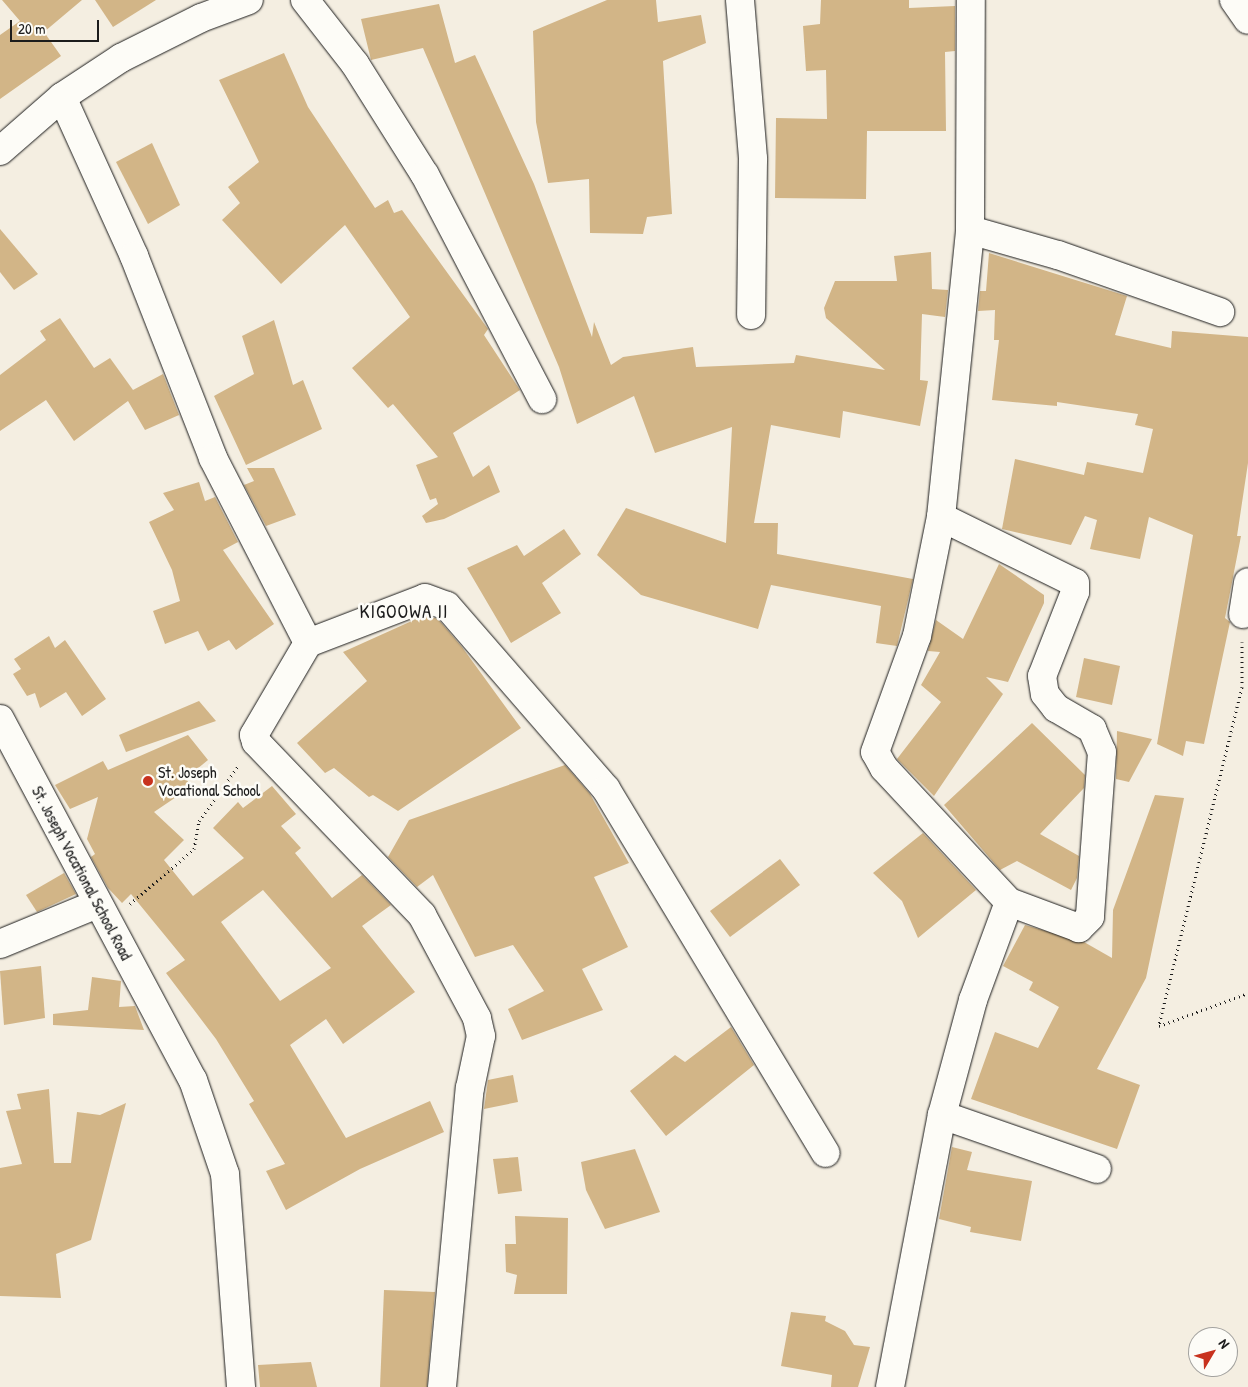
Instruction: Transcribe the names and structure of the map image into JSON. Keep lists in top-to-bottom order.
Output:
{
  "streets": {
    "street": ["St. Joseph Vocational School Road"]
  },
  "districts": ["KIGOOWA II"],
  "places": ["St. Joseph Vocational School"],
  "scale_bar": "20 m",
  "north": "top right"
}
